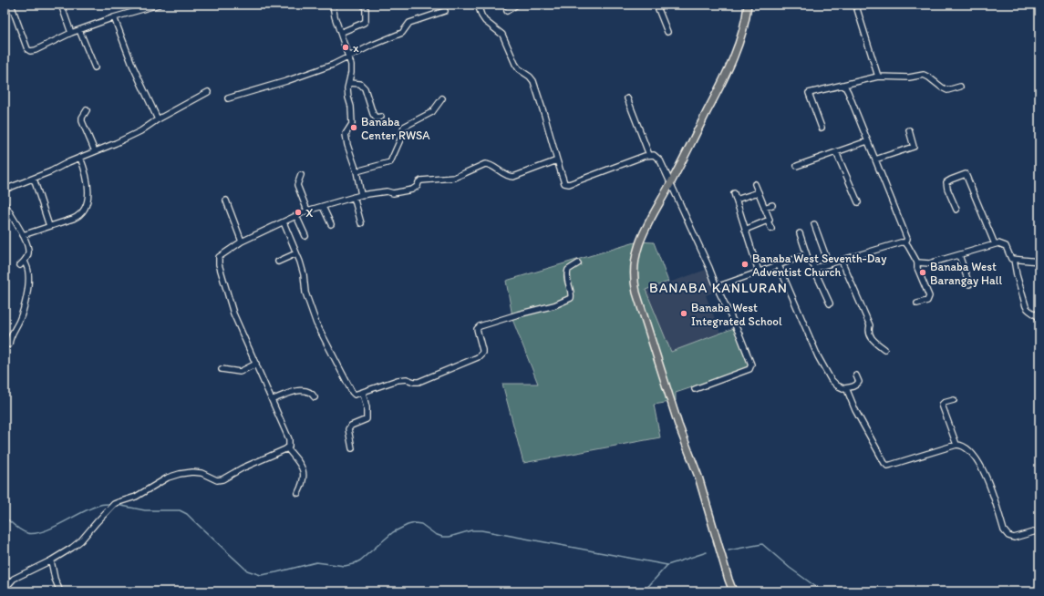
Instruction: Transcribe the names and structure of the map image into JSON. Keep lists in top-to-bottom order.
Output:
{
  "districts": ["BANABA KANLURAN"],
  "places": [
    "x",
    "Banaba Center RWSA",
    "X",
    "Banaba West Seventh-Day Adventist Church",
    "Banaba West Barangay Hall",
    "Banaba West Integrated School"
  ]
}
